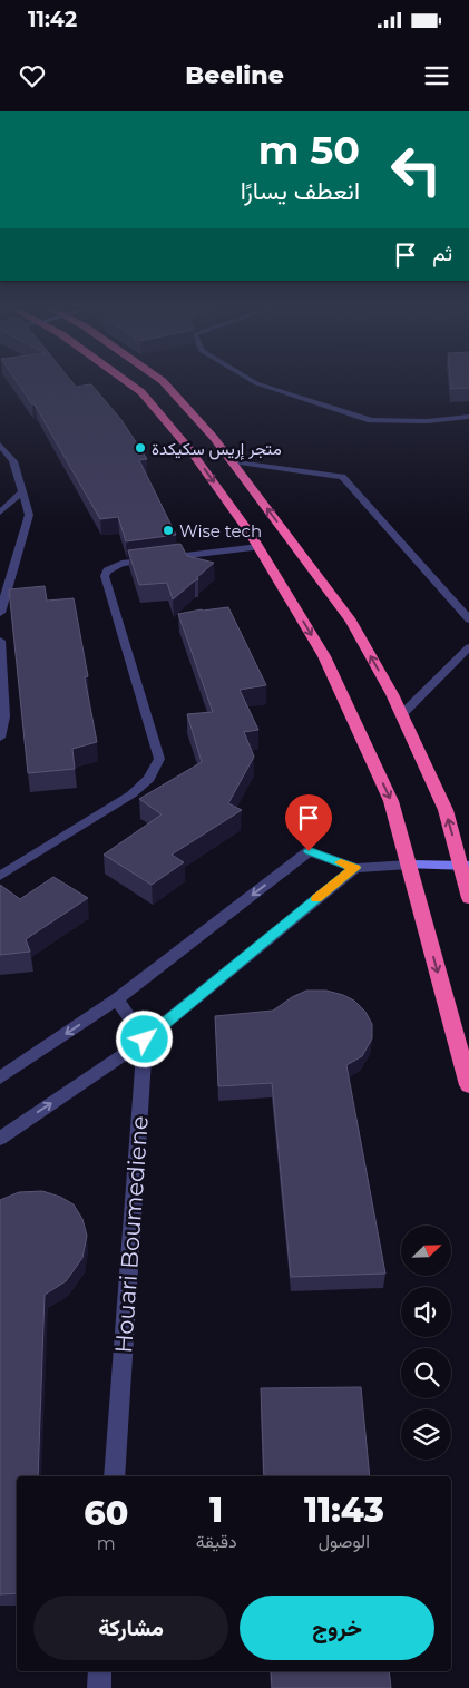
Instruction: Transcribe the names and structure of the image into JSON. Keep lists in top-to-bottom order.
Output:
{
  "streets": {
    "street": ["Houari Boumediene"]
  },
  "places": ["متجر إريس سكيكدة", "Wise tech"],
  "north": "top right",
  "page": {
    "status": "11:42",
    "header": "Beeline",
    "turn": ["50 m", "انعطف يسارًا"],
    "then": "ثم",
    "eta": [
      "11:43",
      "الوصول",
      "1",
      "دقيقة",
      "60",
      "m"
    ],
    "buttons": ["خروج", "مشاركة"]
  }
}
